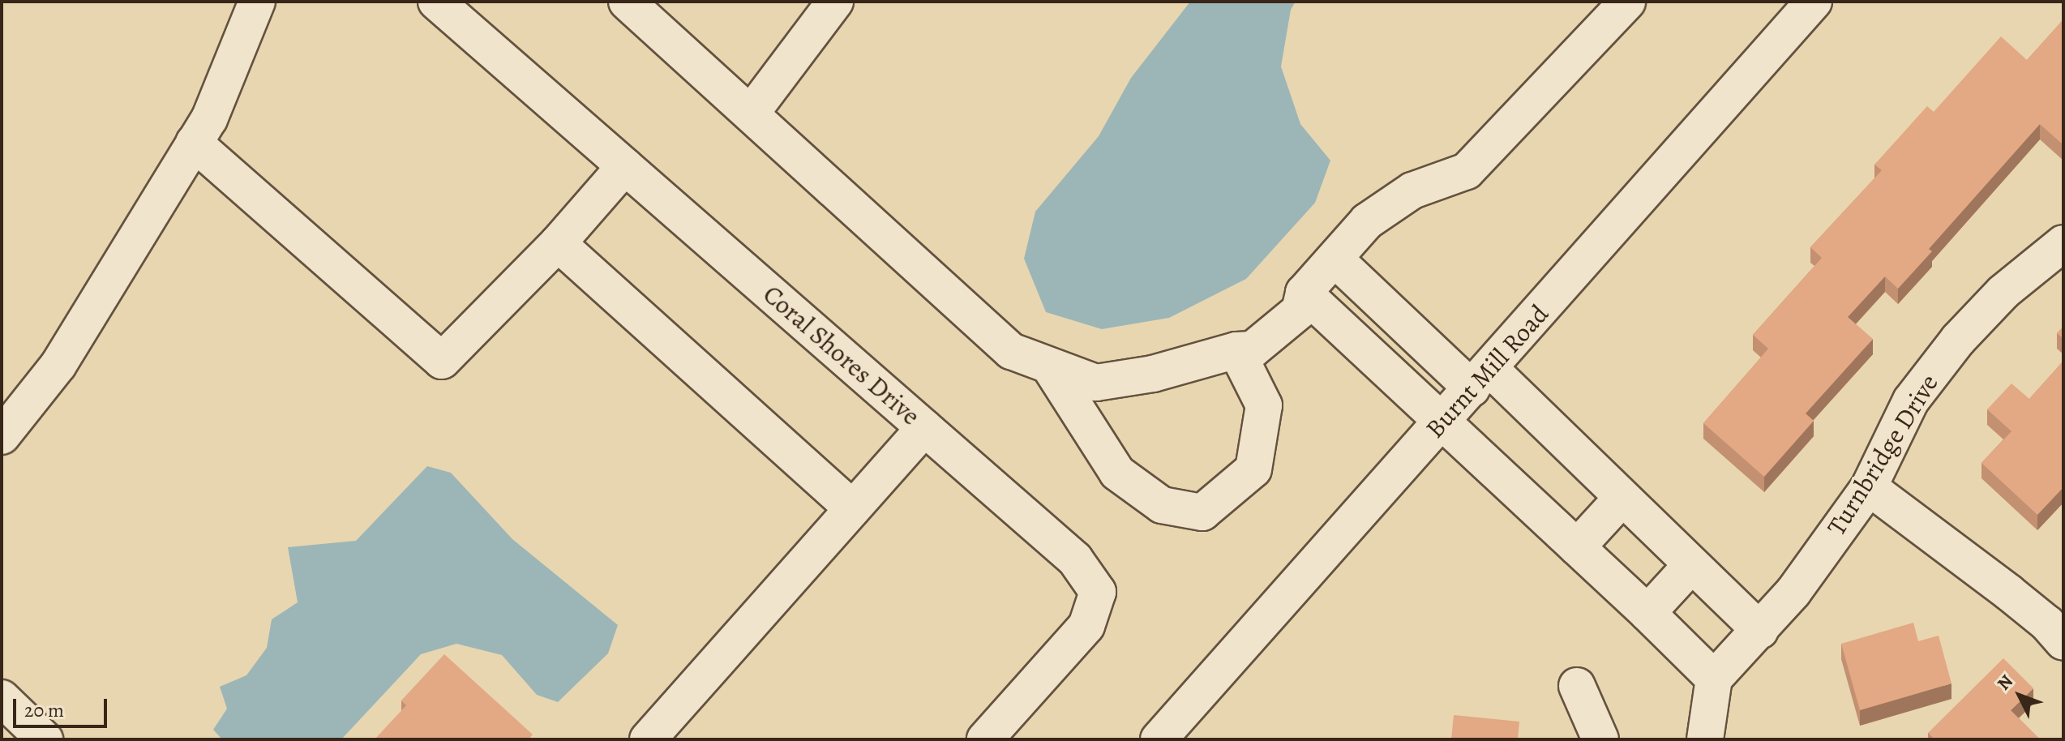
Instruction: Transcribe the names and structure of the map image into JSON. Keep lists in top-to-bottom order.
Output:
{
  "streets": {
    "street": ["Coral Shores Drive", "Burnt Mill Road", "Turnbridge Drive"]
  },
  "scale_bar": "20 m",
  "north": "top left"
}
